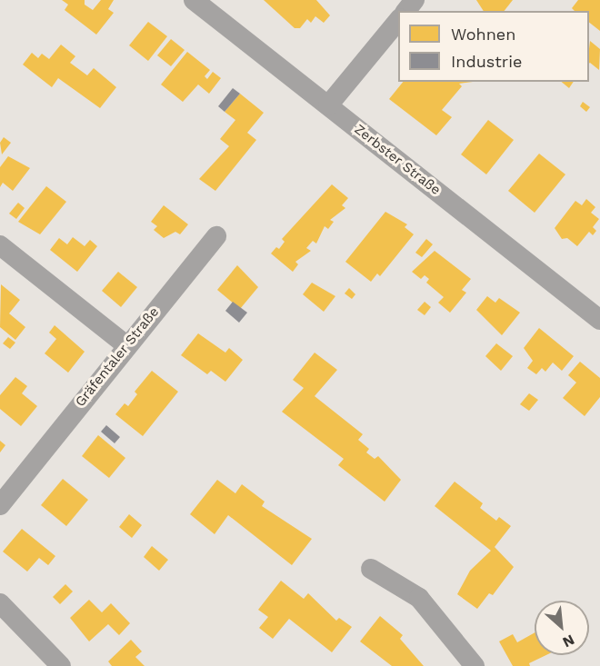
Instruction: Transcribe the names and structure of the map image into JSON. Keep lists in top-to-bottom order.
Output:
{
  "streets": {
    "street": ["Zerbster Straße", "Gräfentaler Straße"]
  },
  "legend": ["Wohnen", "Industrie"],
  "north": "bottom right"
}
